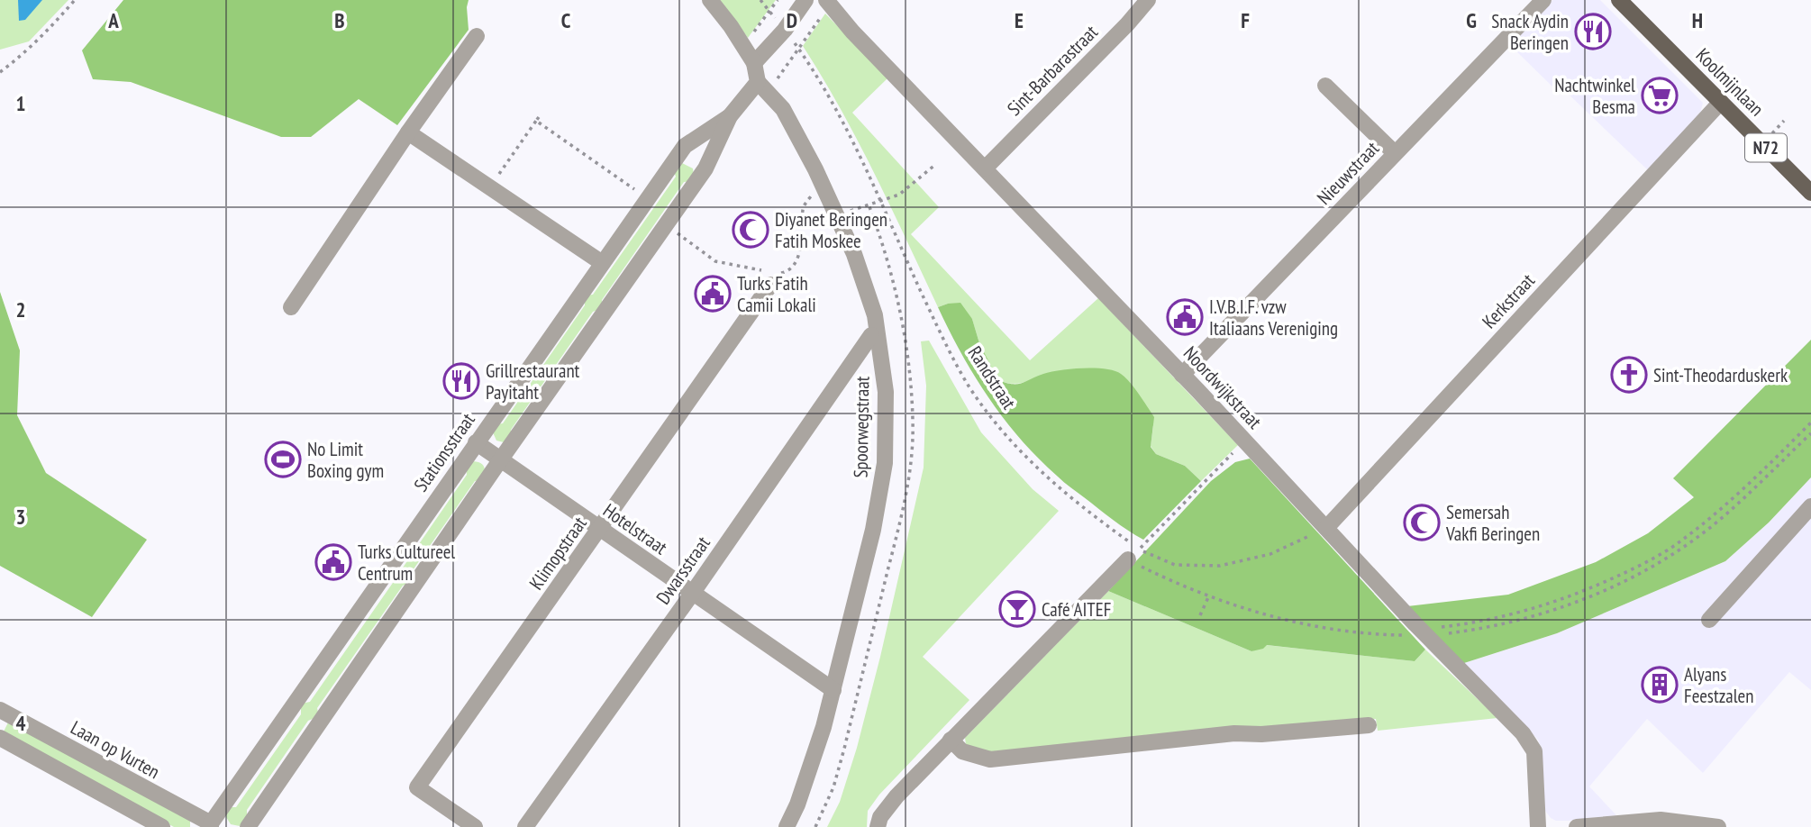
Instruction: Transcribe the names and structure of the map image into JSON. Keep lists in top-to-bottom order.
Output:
{
  "streets": {
    "main road": ["Koolmijnlaan", "N72"],
    "street": [
      "Sint-Barbarastraat",
      "Nieuwstraat",
      "Kerkstraat",
      "Noordwijkstraat",
      "Spoorwegstraat",
      "Stationsstraat",
      "Hotelstraat",
      "Klimopstraat",
      "Dwarsstraat",
      "Laan op Vurten"
    ],
    "path": ["Randstraat"]
  },
  "crossings": [
    ["Sint-Barbarastraat", "Noordwijkstraat"],
    ["Koolmijnlaan", "Kerkstraat"],
    ["Nieuwstraat", "Noordwijkstraat"],
    ["Kerkstraat", "Noordwijkstraat"],
    ["Spoorwegstraat", "Stationsstraat"],
    ["Spoorwegstraat", "Hotelstraat"],
    ["Stationsstraat", "Hotelstraat"],
    ["Stationsstraat", "Laan op Vurten"],
    ["Hotelstraat", "Klimopstraat"],
    ["Hotelstraat", "Dwarsstraat"]
  ],
  "places": {
    "restaurant": ["Snack Aydin Beringen", "Grillrestaurant Payitaht"],
    "supermarket": ["Nachtwinkel Besma"],
    "mosque": ["Diyanet Beringen Fatih Moskee", "Semersah Vakfi Beringen"],
    "public building": ["Turks Fatih Camii Lokali", "I.V.B.I.F. vzw Italiaans Vereniging", "Turks Cultureel Centrum"],
    "church": ["Sint-Theodarduskerk"],
    "sports": ["No Limit Boxing gym"],
    "bar": ["Café AITEF"],
    "building": ["Alyans Feestzalen"]
  },
  "grid": {
    "columns": [
      "A",
      "B",
      "C",
      "D",
      "E",
      "F",
      "G",
      "H"
    ],
    "rows": [
      "1",
      "2",
      "3",
      "4"
    ]
  }
}
